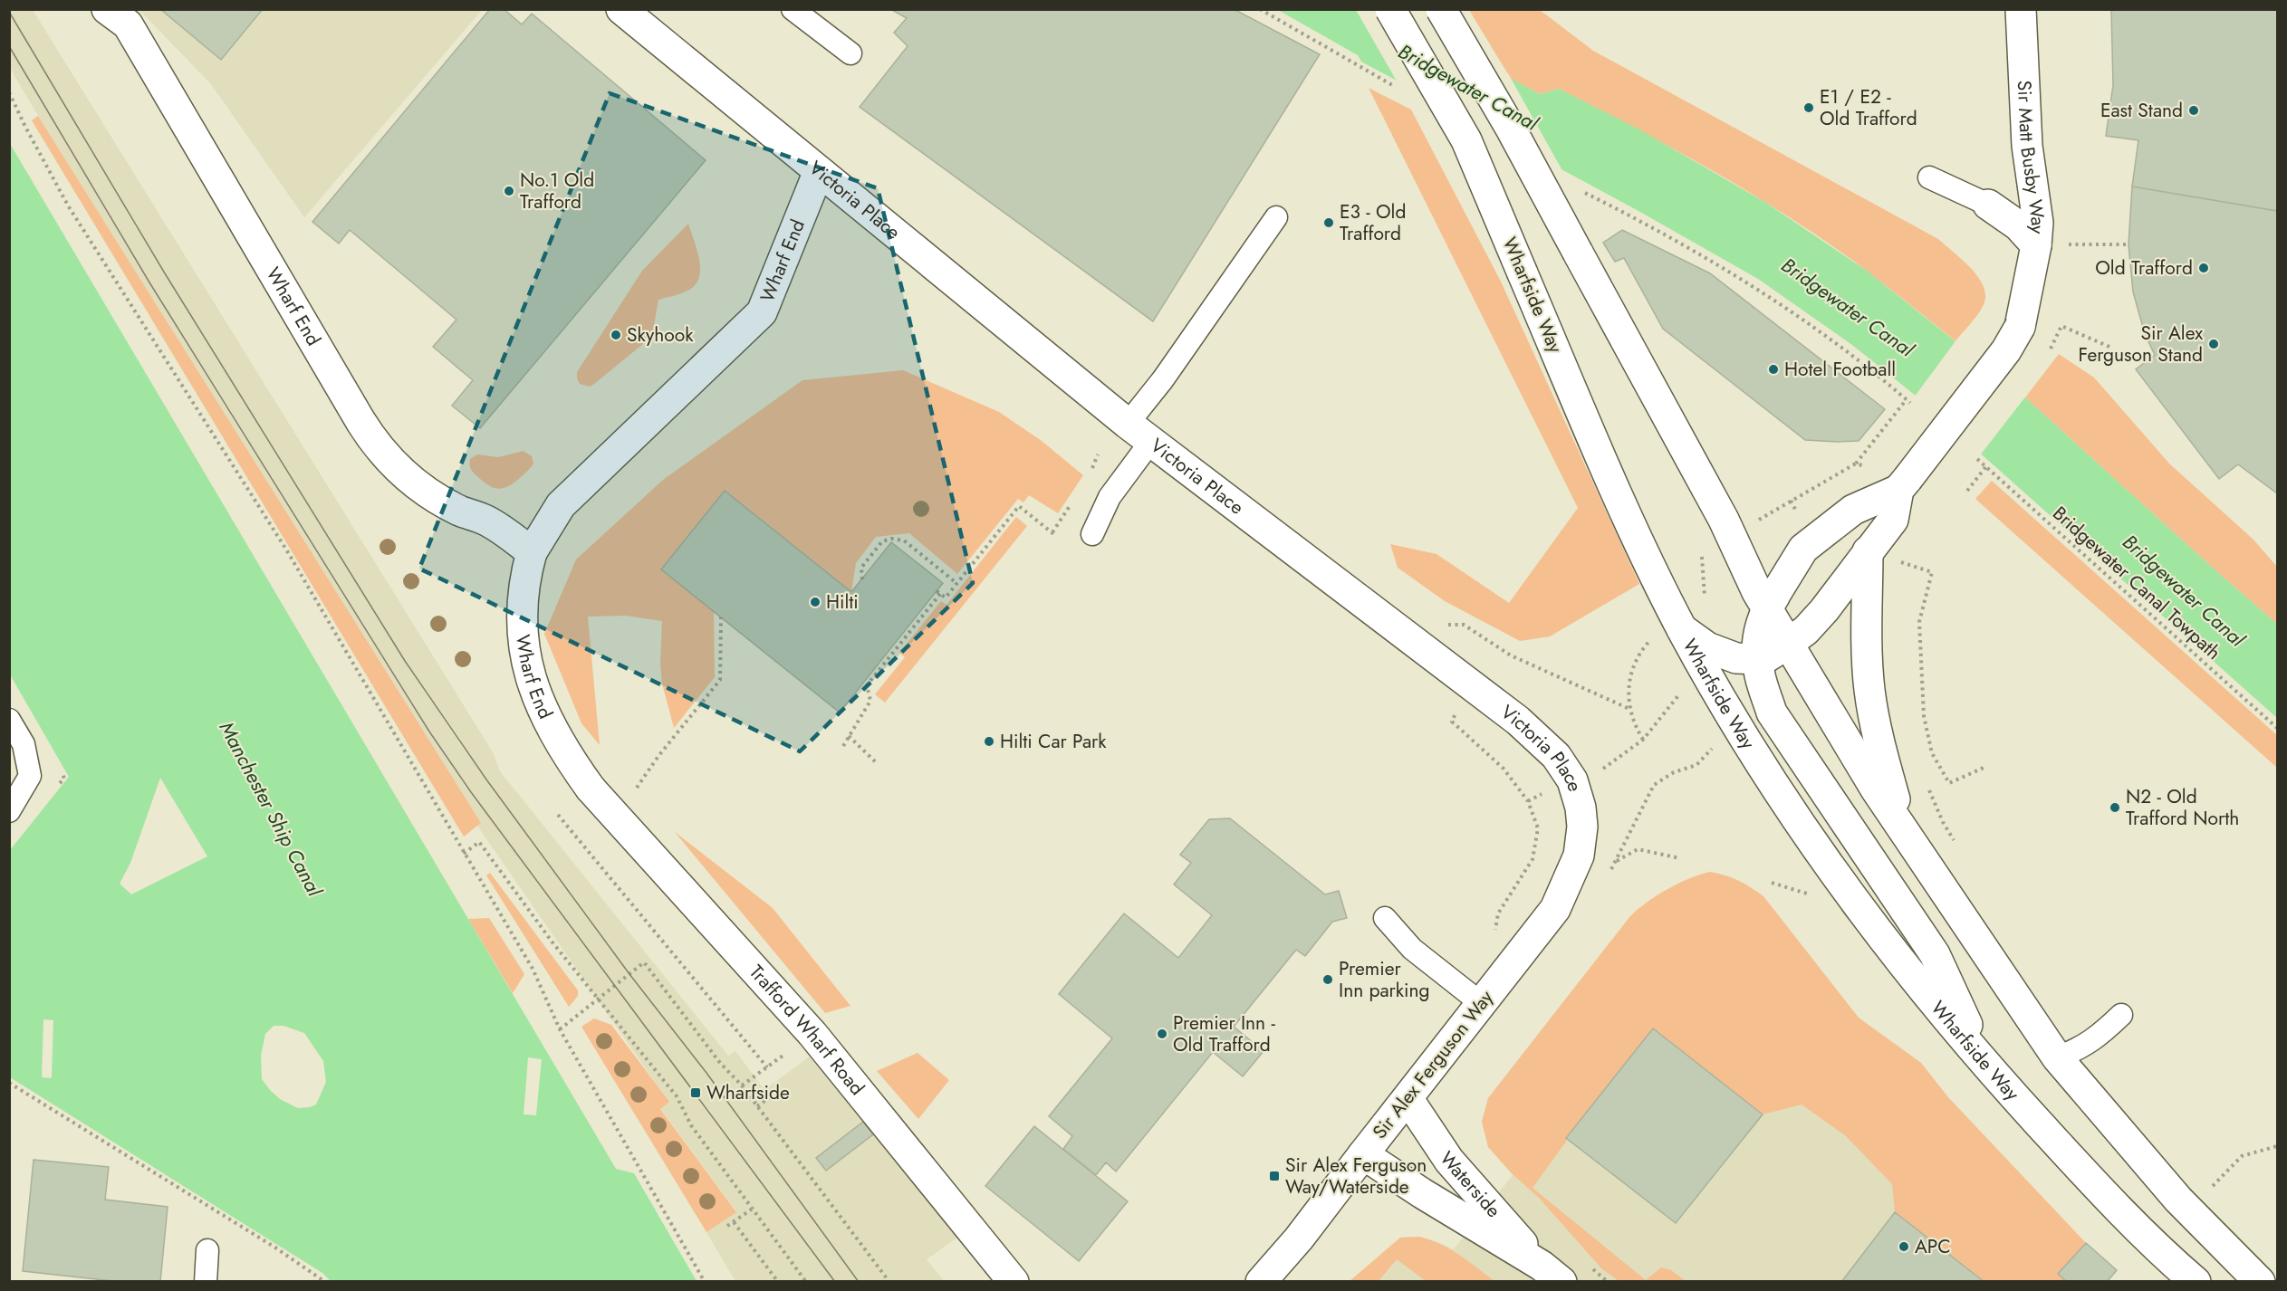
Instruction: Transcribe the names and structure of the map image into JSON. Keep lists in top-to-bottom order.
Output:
{
  "streets": {
    "main road": [
      "Sir Matt Busby Way",
      "Victoria Place",
      "Wharf End",
      "Wharfside Way",
      "Trafford Wharf Road",
      "Sir Alex Ferguson Way",
      "Waterside"
    ],
    "path": ["Bridgewater Canal Towpath"]
  },
  "crossings": [
    ["Victoria Place", "Wharf End"],
    ["Victoria Place", "Sir Alex Ferguson Way"],
    ["Wharf End", "Trafford Wharf Road"],
    ["Sir Alex Ferguson Way", "Waterside"]
  ],
  "water": ["Bridgewater Canal", "Manchester Ship Canal"],
  "places": {
    "other": [
      "E1 / E2 - Old Trafford",
      "East Stand",
      "No.1 Old Trafford",
      "E3 - Old Trafford",
      "Old Trafford",
      "Skyhook",
      "Sir Alex Ferguson Stand",
      "Hotel Football",
      "Hilti",
      "Hilti Car Park",
      "N2 - Old Trafford North",
      "Premier Inn parking",
      "Premier Inn - Old Trafford",
      "APC"
    ],
    "transit": ["Wharfside", "Sir Alex Ferguson Way/Waterside"]
  }
}
